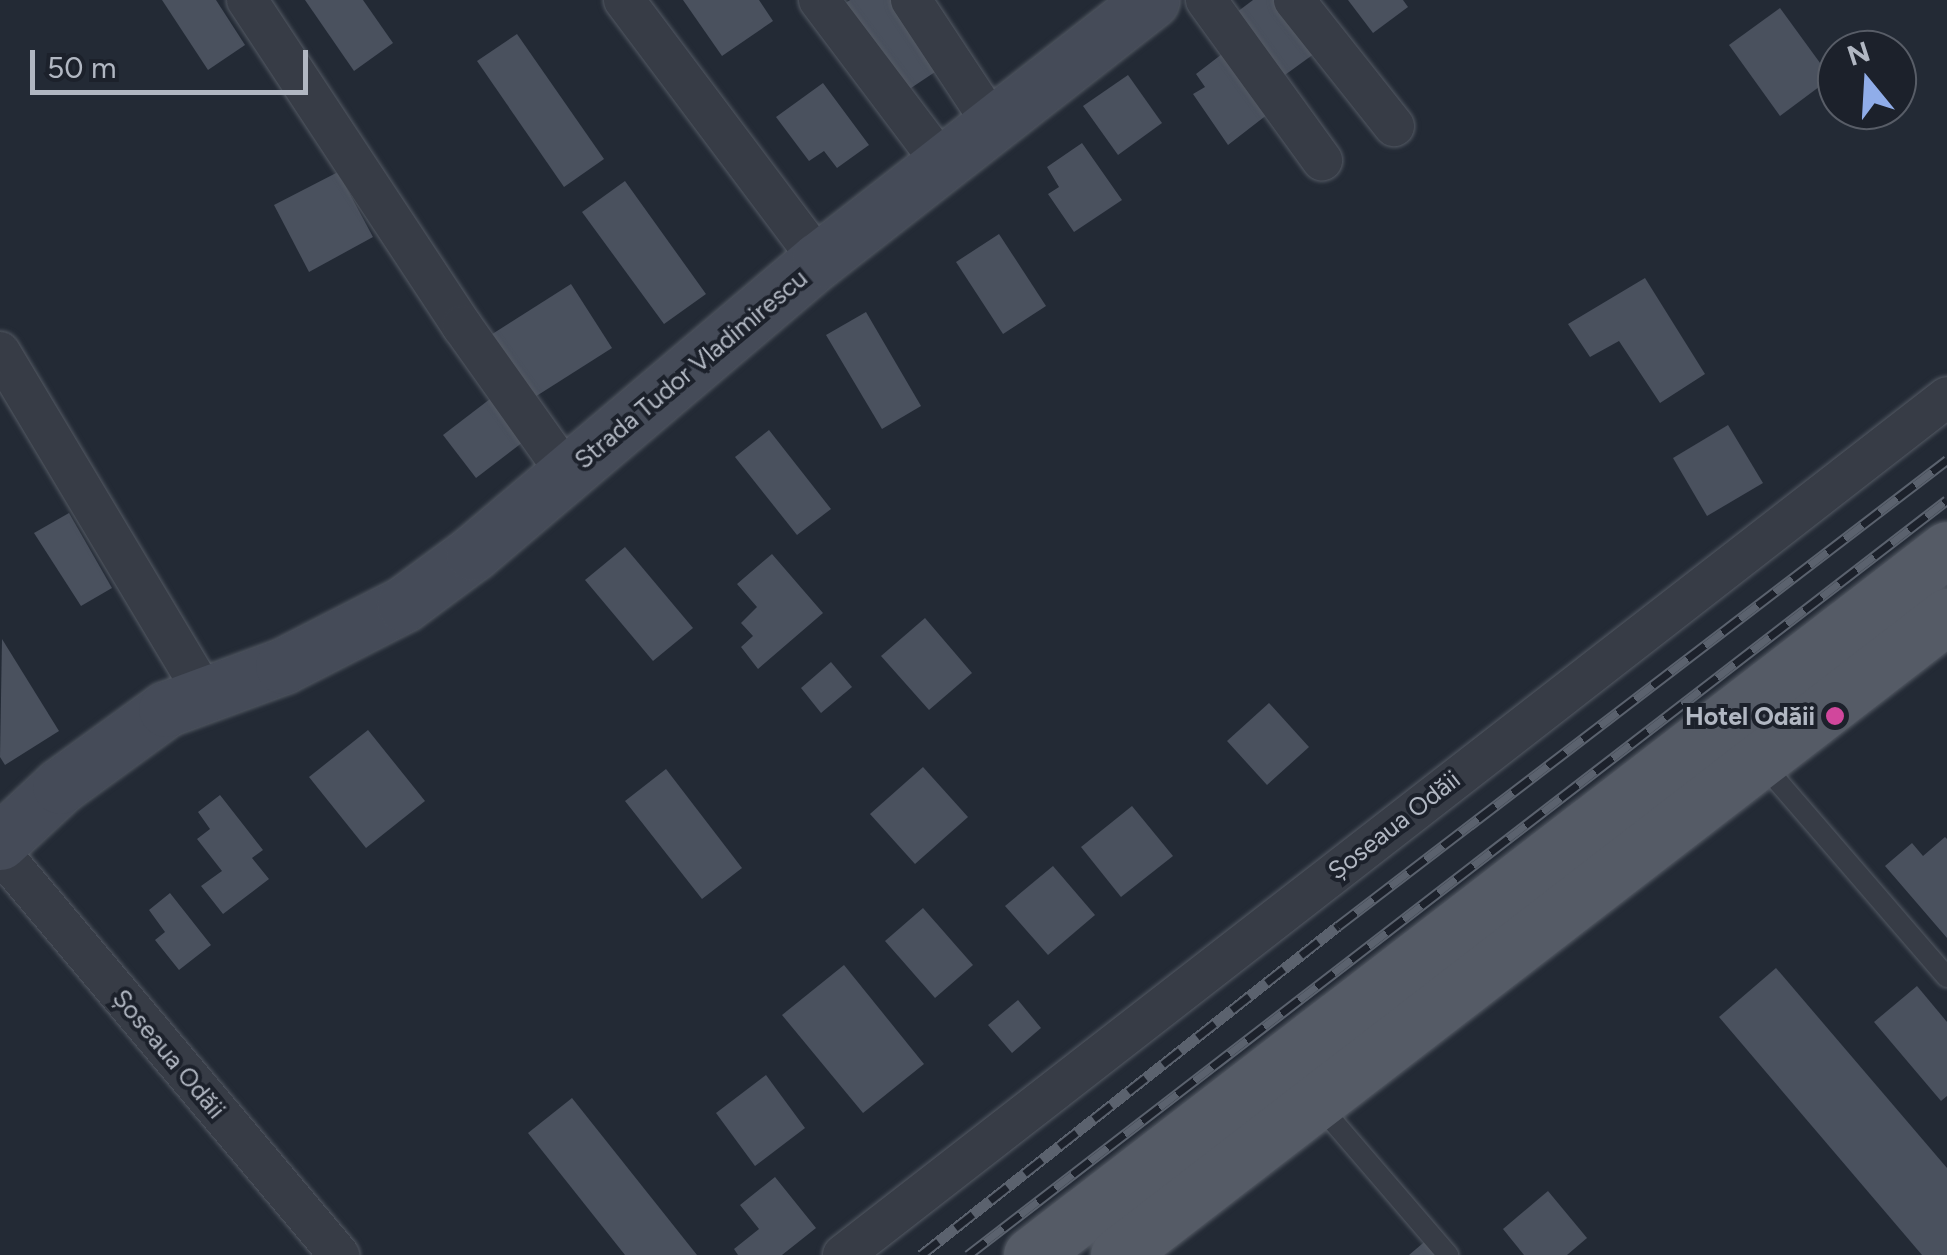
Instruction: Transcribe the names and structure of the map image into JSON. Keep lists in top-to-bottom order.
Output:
{
  "streets": {
    "street": ["Strada Tudor Vladimirescu", "Șoseaua Odăii"]
  },
  "crossings": [
    ["Strada Tudor Vladimirescu", "Șoseaua Odăii"]
  ],
  "places": ["Hotel Odăii"],
  "scale_bar": "50 m",
  "north": "top"
}
